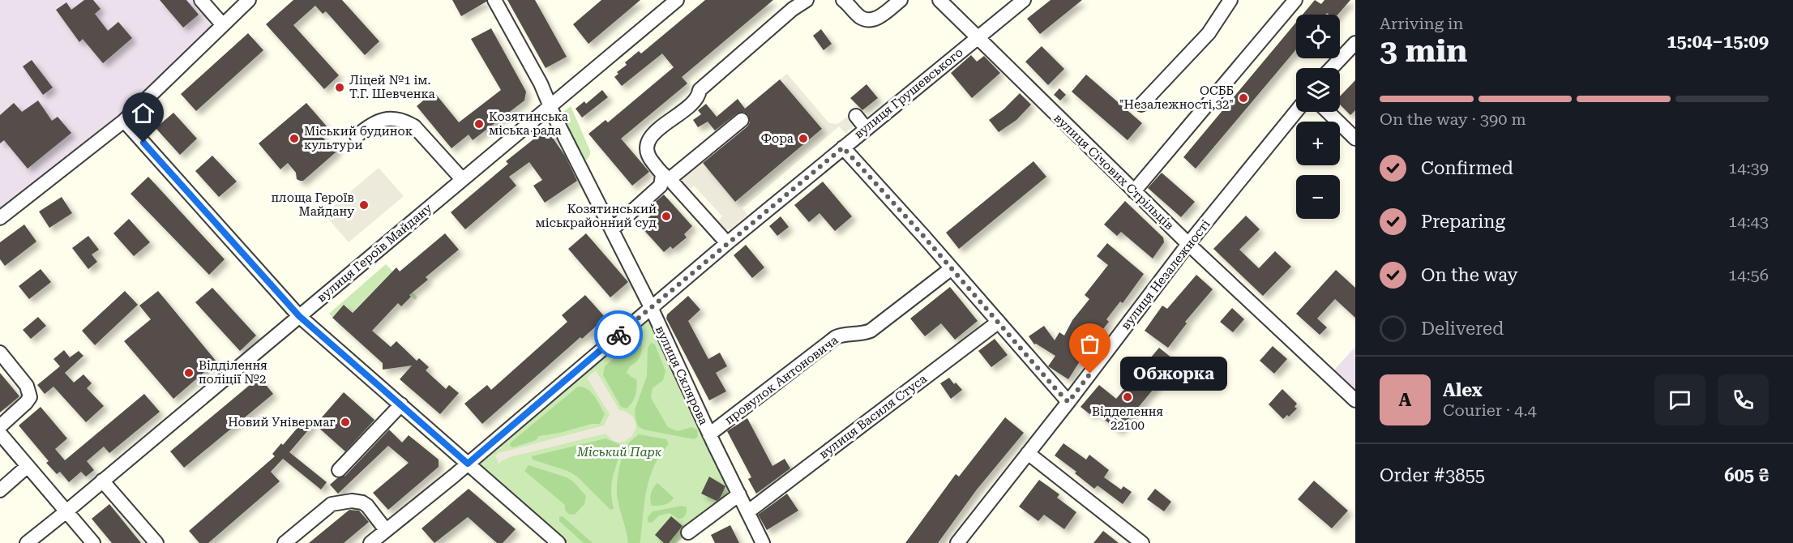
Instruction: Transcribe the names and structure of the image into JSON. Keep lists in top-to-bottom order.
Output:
{
  "streets": {
    "street": [
      "вулиця Грушевського",
      "вулиця Січових Стрільців",
      "вулиця Героїв Майдану",
      "вулиця Незалежності",
      "вулиця Склярова",
      "провулок Антоновича",
      "вулиця Василя Стуса"
    ]
  },
  "crossings": [
    ["вулиця Грушевського", "вулиця Січових Стрільців"],
    ["вулиця Грушевського", "вулиця Склярова"],
    ["вулиця Січових Стрільців", "вулиця Незалежності"],
    ["вулиця Героїв Майдану", "вулиця Склярова"],
    ["вулиця Склярова", "провулок Антоновича"],
    ["вулиця Склярова", "вулиця Василя Стуса"]
  ],
  "parks": ["Міський Парк"],
  "places": [
    "Ліцей №1 ім. Т.Г. Шевченка",
    "ОСББ \"Незалежності,32\"",
    "Козятинська міська рада",
    "Міський будинок культури",
    "Фора",
    "площа Героїв Майдану",
    "Козятинський міськрайонний суд",
    "Відділення поліції №2",
    "Обжорка",
    "Відделення 22100",
    "Новий Універмаг"
  ],
  "page": {
    "heading": ["3 min", "Arriving in", "15:04–15:09"],
    "panel": [
      "Alex",
      "Courier · 4.4",
      "Order #3855",
      "605 ₴"
    ],
    "map_buttons": ["+", "−"],
    "bar": "On the way · 390 m",
    "list": [
      ["Confirmed", "14:39"],
      ["Preparing", "14:43"],
      ["On the way", "14:56"],
      "Delivered"
    ],
    "bubble": "Обжорка",
    "round": "A"
  }
}
